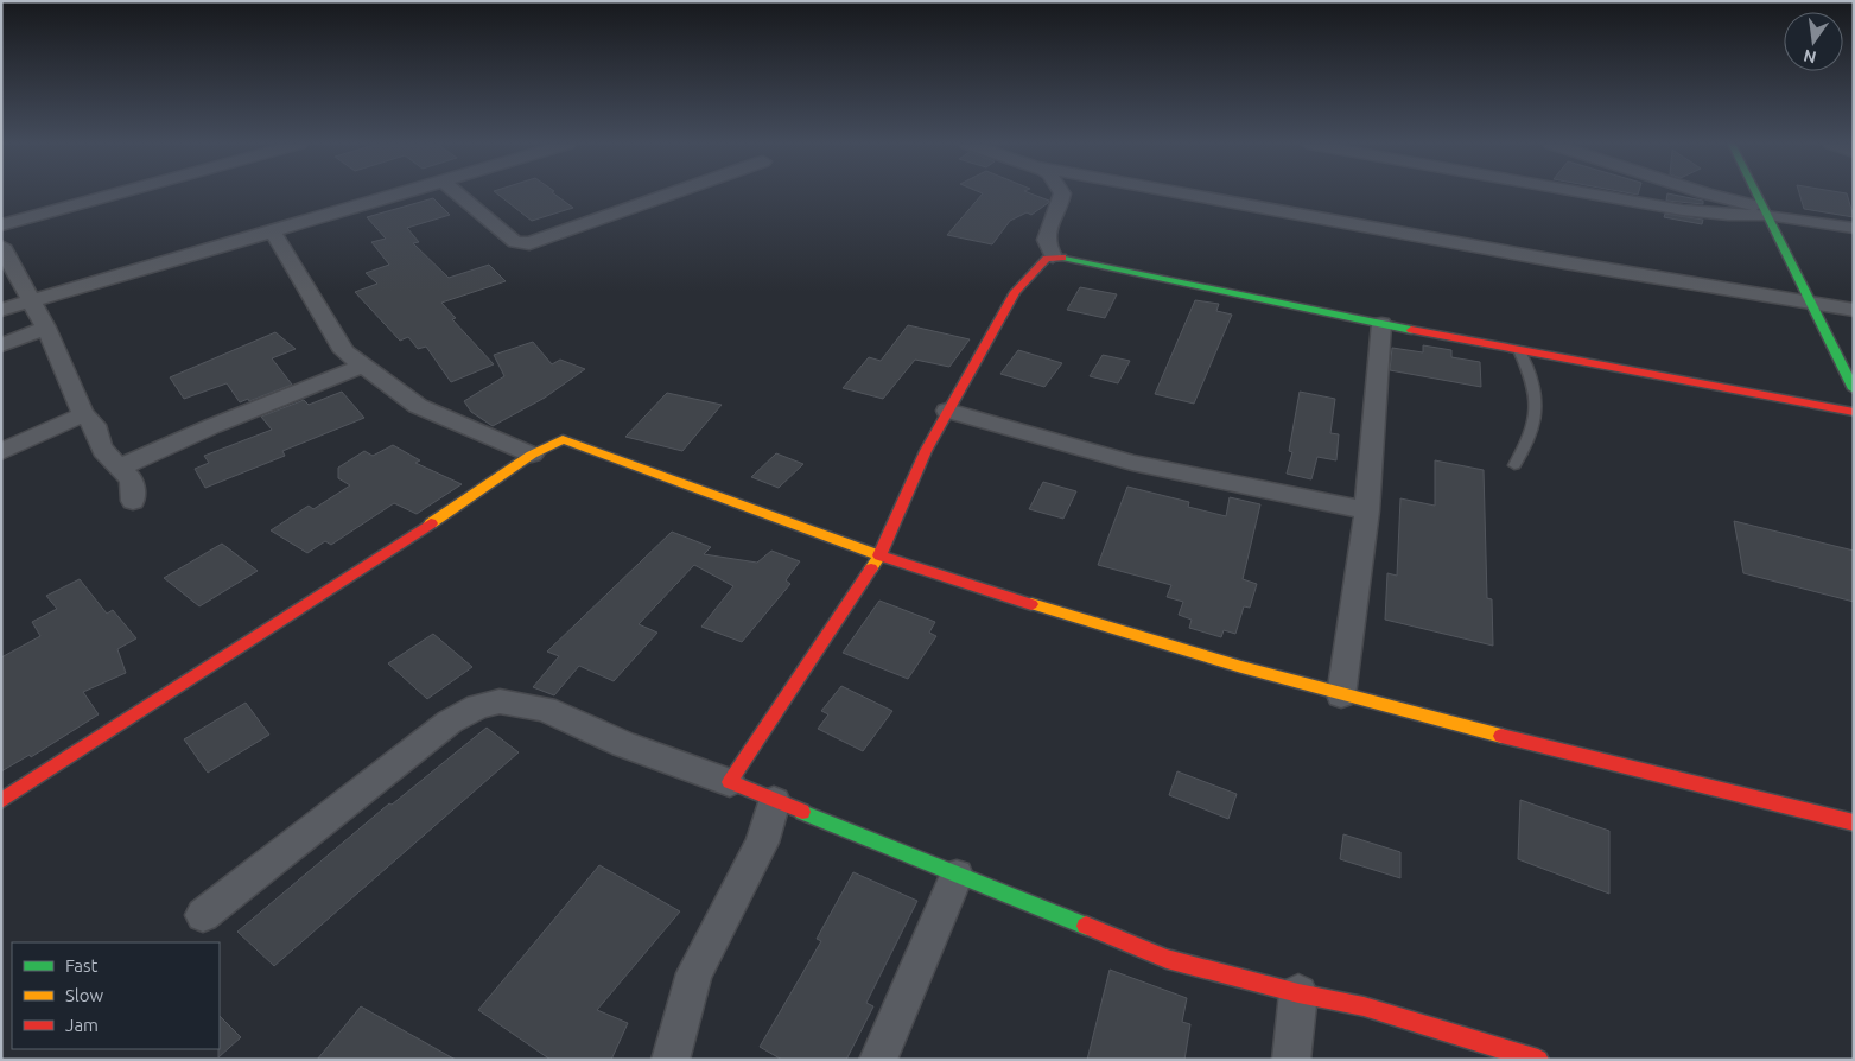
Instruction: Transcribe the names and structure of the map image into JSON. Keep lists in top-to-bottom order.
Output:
{
  "legend": ["Fast", "Slow", "Jam"],
  "north": "bottom"
}
